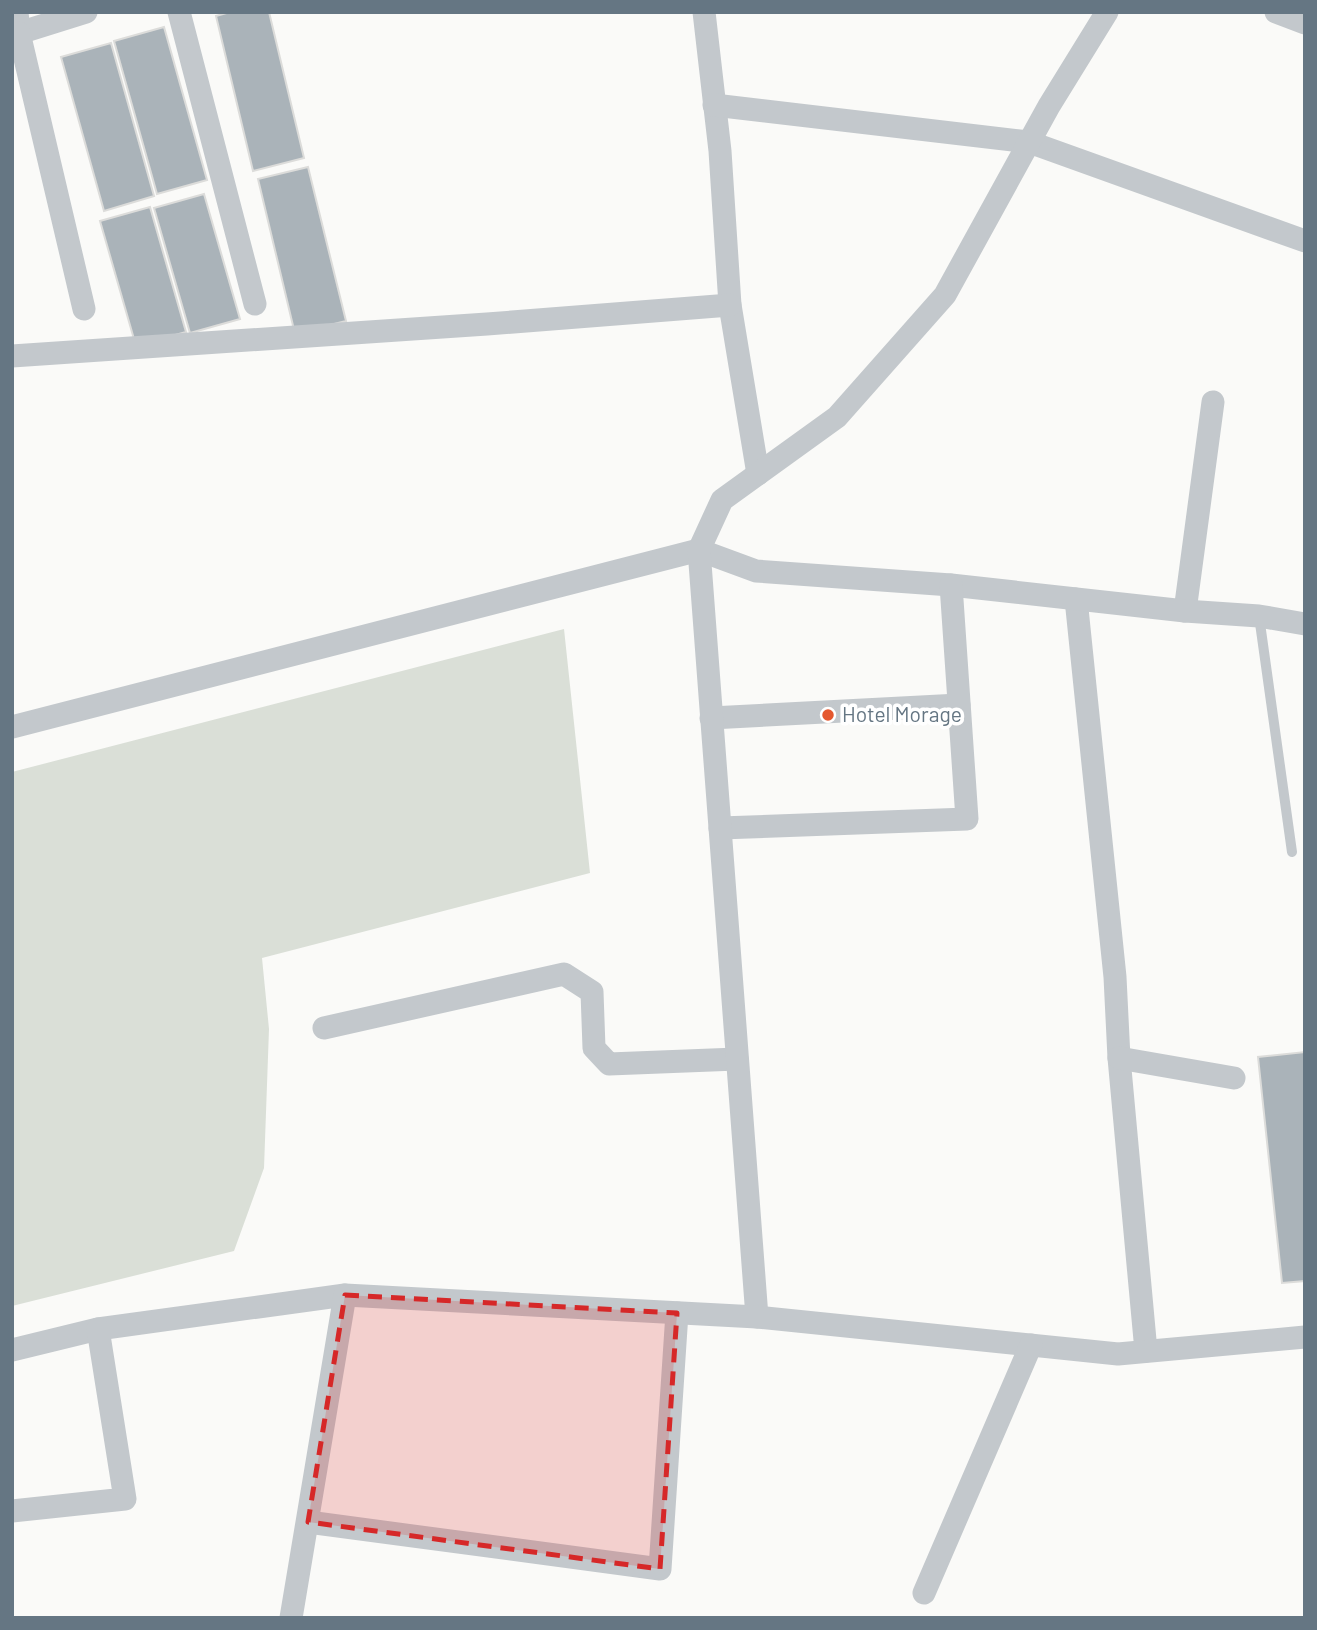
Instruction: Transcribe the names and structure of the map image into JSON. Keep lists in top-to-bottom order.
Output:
{
  "places": ["Hotel Morage"]
}
